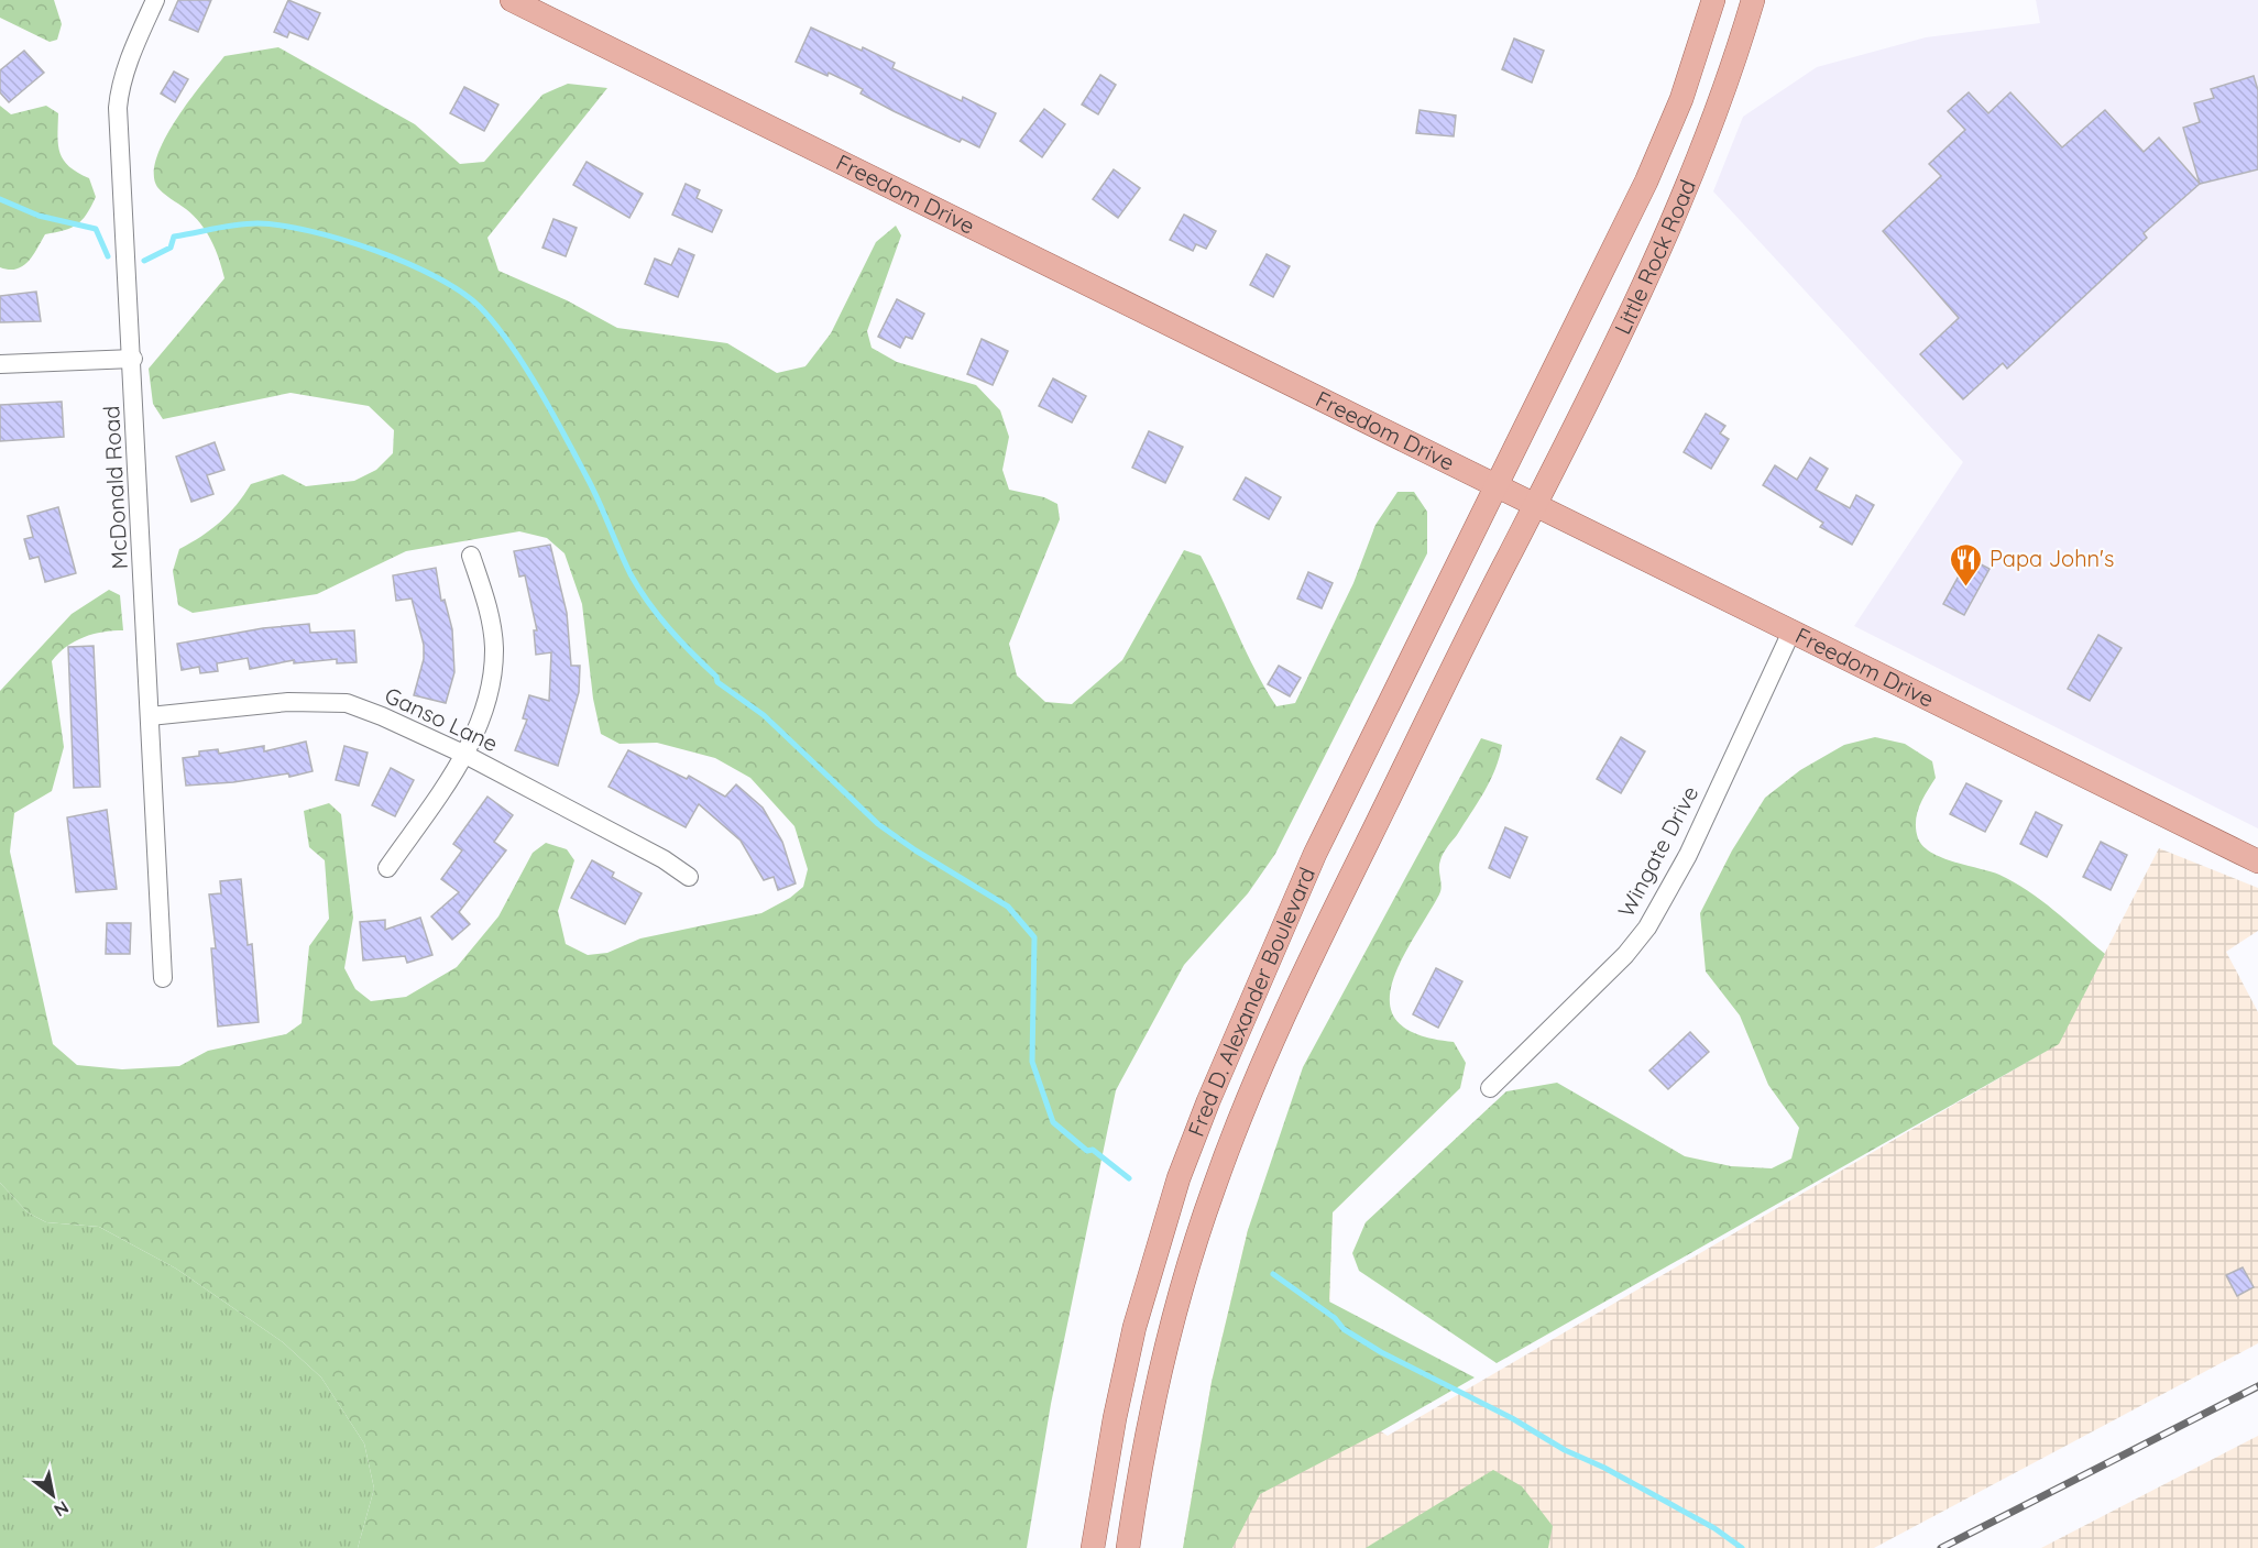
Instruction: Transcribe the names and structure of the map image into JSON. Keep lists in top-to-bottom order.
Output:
{
  "streets": {
    "main road": ["Freedom Drive", "Little Rock Road", "Fred D. Alexander Boulevard"],
    "street": ["McDonald Road", "Ganso Lane", "Wingate Drive"]
  },
  "crossings": [
    ["Freedom Drive", "Little Rock Road"],
    ["Freedom Drive", "Wingate Drive"],
    ["Freedom Drive", "Fred D. Alexander Boulevard"],
    ["Little Rock Road", "Fred D. Alexander Boulevard"],
    ["McDonald Road", "Ganso Lane"]
  ],
  "places": {
    "restaurant": ["Papa John's"]
  },
  "north": "bottom right"
}
